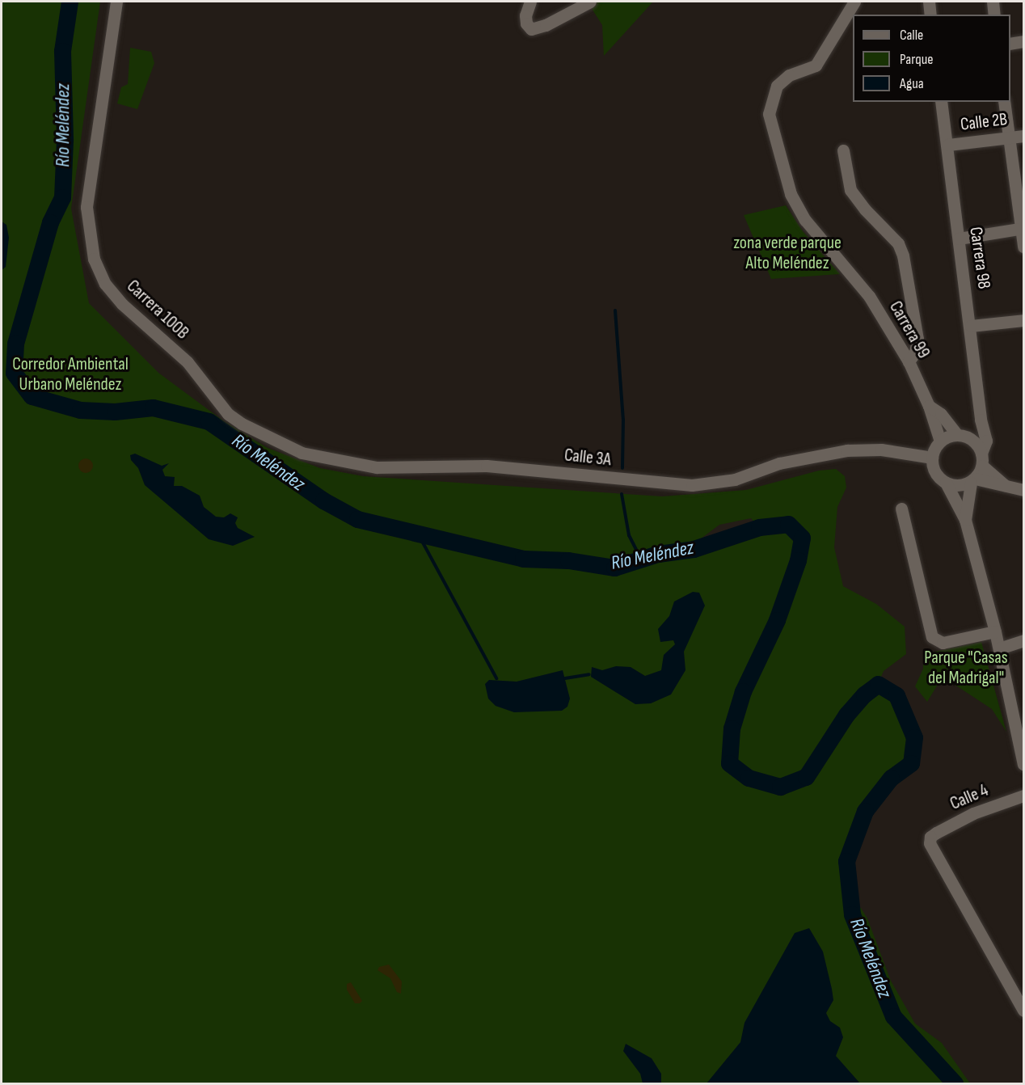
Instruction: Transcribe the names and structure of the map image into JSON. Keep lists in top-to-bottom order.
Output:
{
  "streets": {
    "street": [
      "Calle 2B",
      "Carrera 98",
      "Carrera 100B",
      "Carrera 99",
      "Calle 3A",
      "Calle 4"
    ]
  },
  "crossings": [
    ["Calle 2B", "Carrera 98"],
    ["Carrera 98", "Carrera 99"],
    ["Carrera 98", "Calle 3A"],
    ["Carrera 100B", "Calle 3A"],
    ["Carrera 99", "Calle 3A"]
  ],
  "water": ["Río Meléndez"],
  "parks": ["zona verde parque Alto Meléndez", "Corredor Ambiental Urbano Meléndez", "Parque \"Casas del Madrigal\""],
  "legend": ["Calle", "Parque", "Agua"]
}
